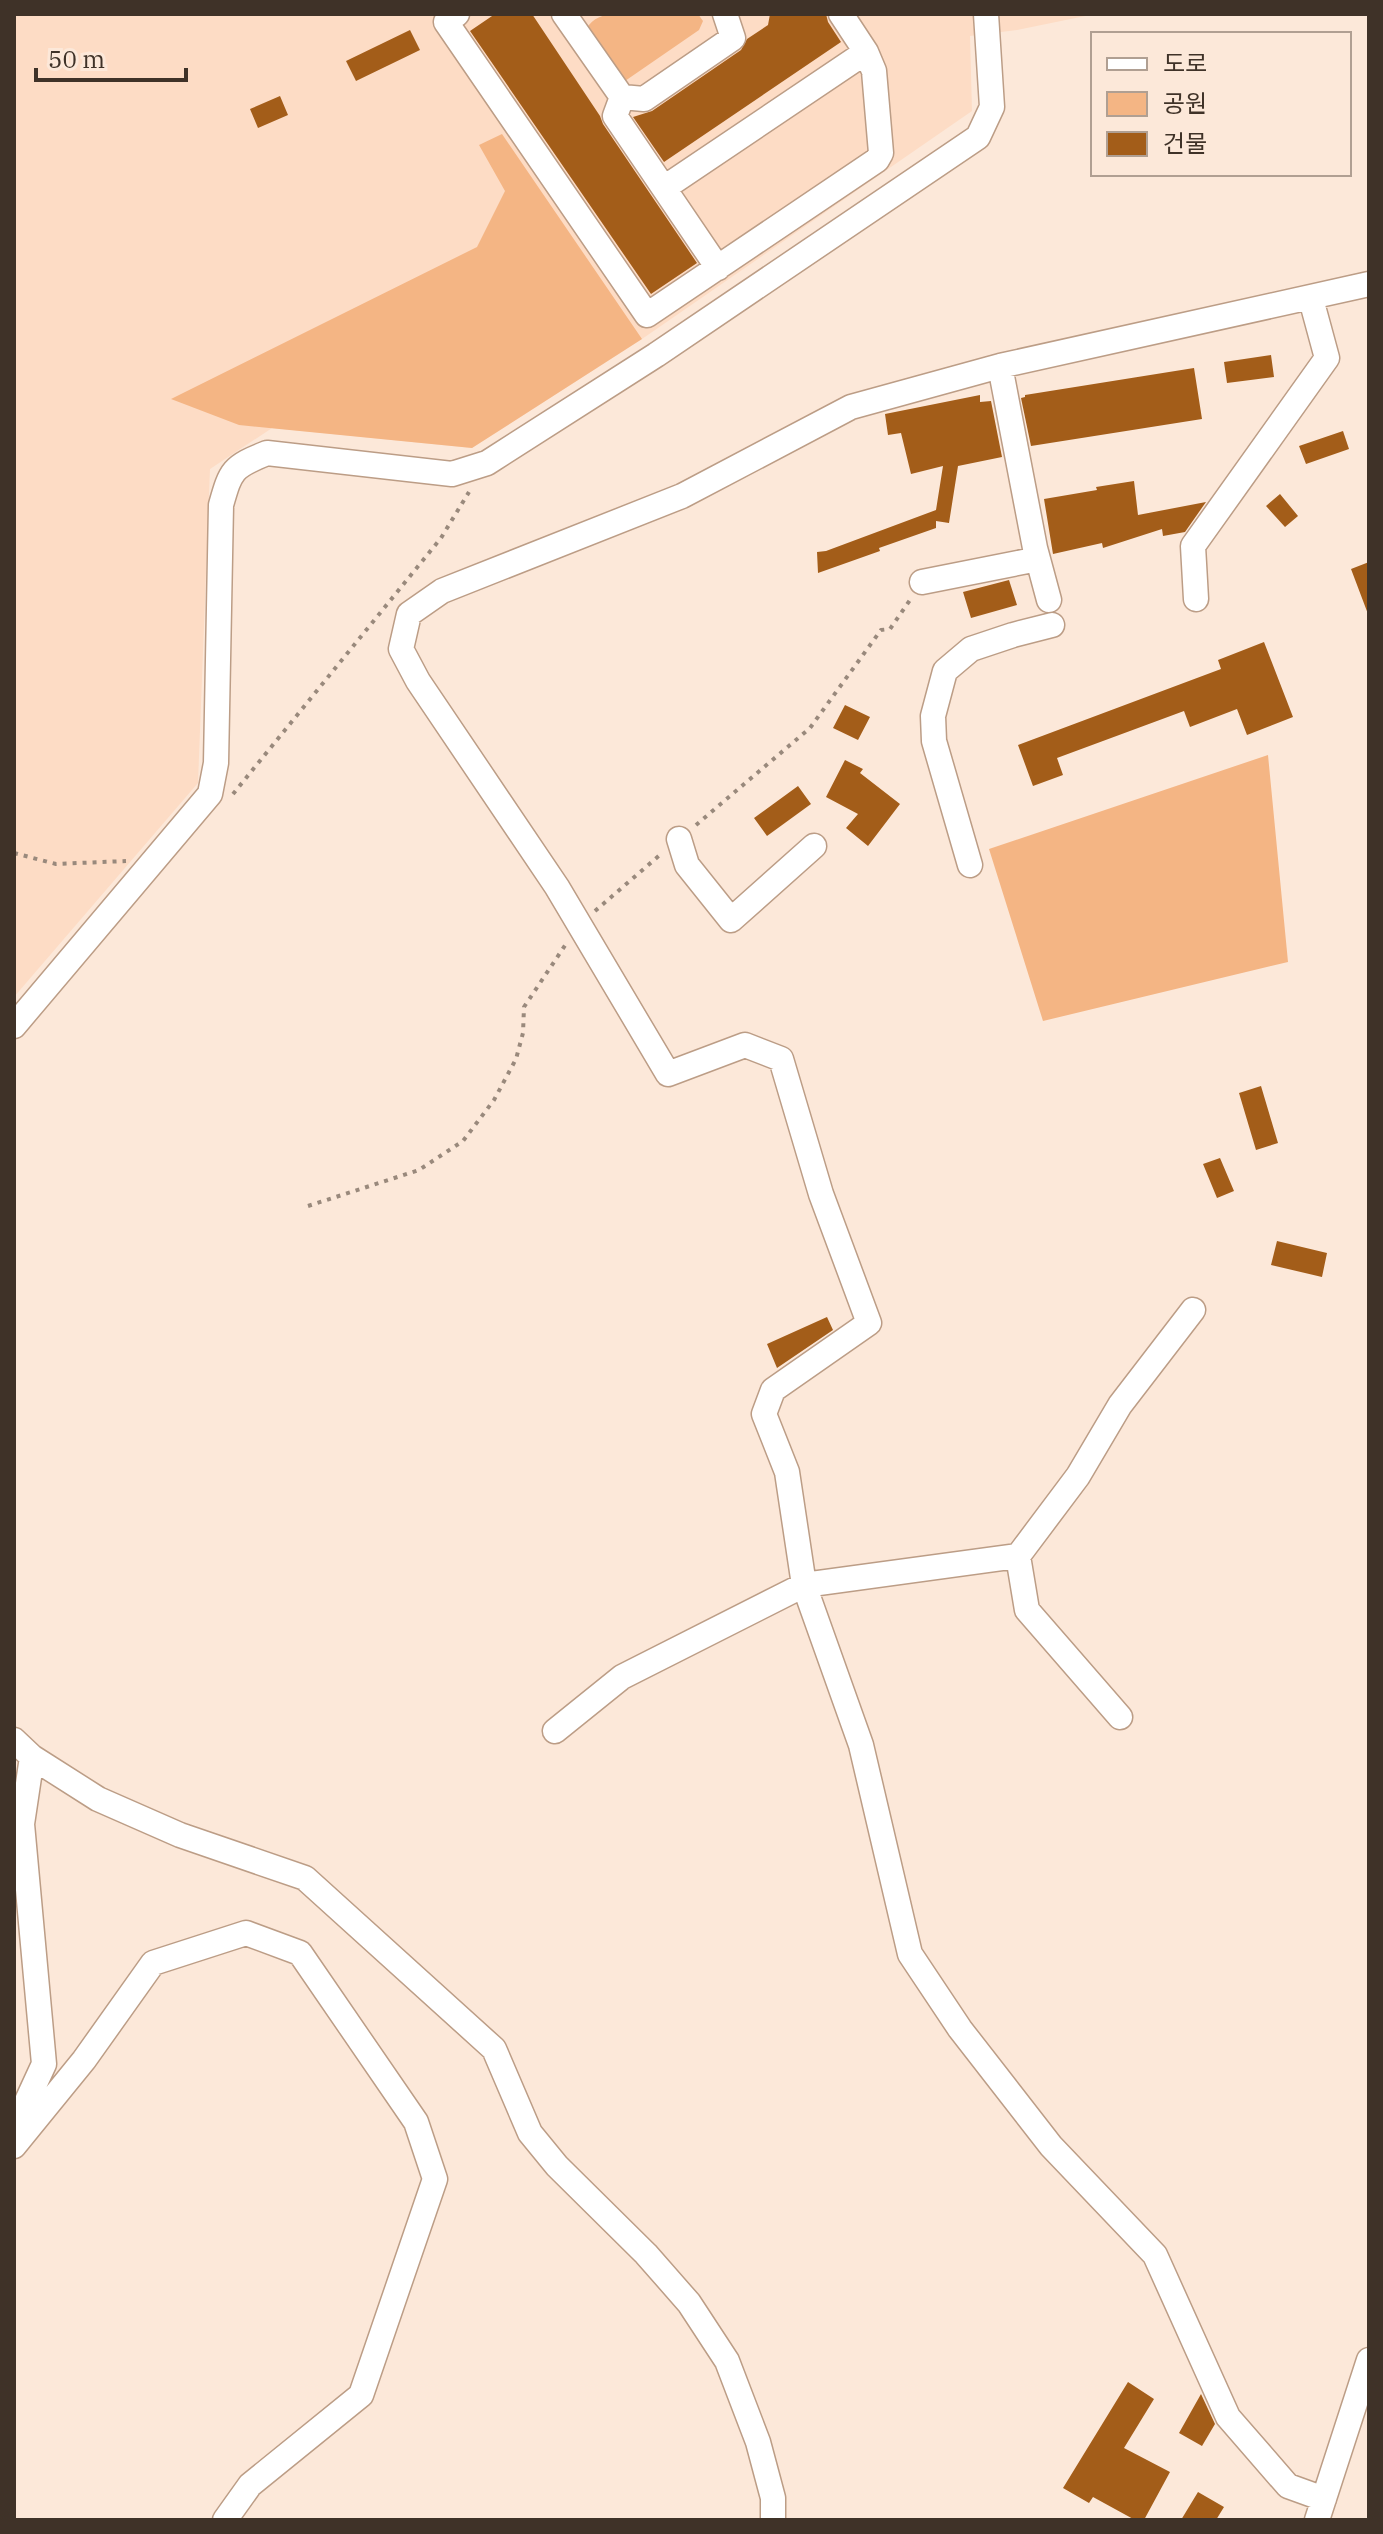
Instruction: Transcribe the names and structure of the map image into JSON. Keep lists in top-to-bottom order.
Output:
{
  "legend": ["도로", "공원", "건물"],
  "scale_bar": "50 m"
}
